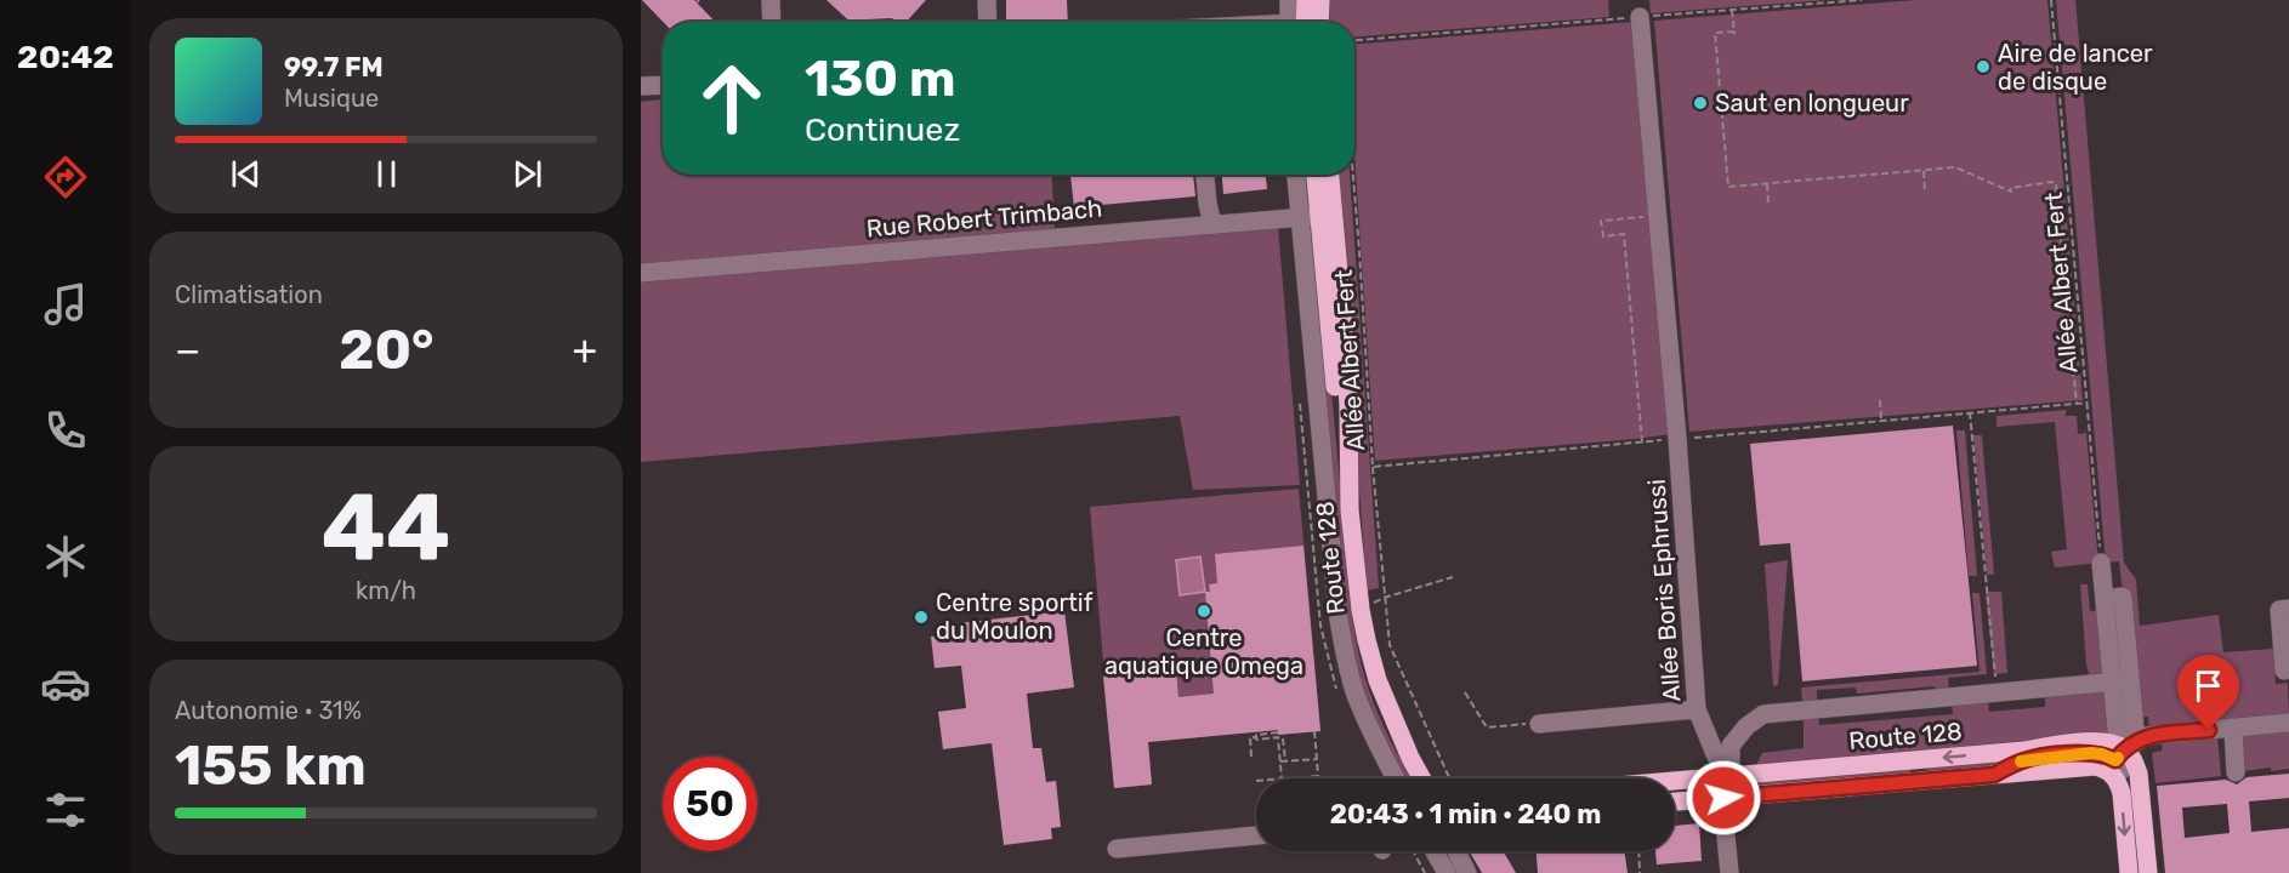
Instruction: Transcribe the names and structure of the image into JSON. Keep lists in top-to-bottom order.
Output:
{
  "streets": {
    "main road": ["Route 128"],
    "street": ["Rue Robert Trimbach", "Allée Boris Ephrussi"],
    "path": ["Allée Albert Fert"]
  },
  "crossings": [
    ["Rue Robert Trimbach", "Route 128"],
    ["Allée Albert Fert", "Allée Boris Ephrussi"],
    ["Route 128", "Allée Boris Ephrussi"]
  ],
  "places": [
    "Aire de lancer de disque",
    "Saut en longueur",
    "Centre aquatique Omega",
    "Centre sportif du Moulon"
  ],
  "page": {
    "tabs": "20:42",
    "turn": ["130 m", "Continuez"],
    "song": ["99.7 FM", "Musique"],
    "tile": [
      "Climatisation",
      ["44", "km/h"],
      ["Autonomie · 31%", "155 km"]
    ],
    "heat": ["−", "20°", "+"],
    "limit": "50",
    "trip": "20:43 · 1 min · 240 m"
  }
}
